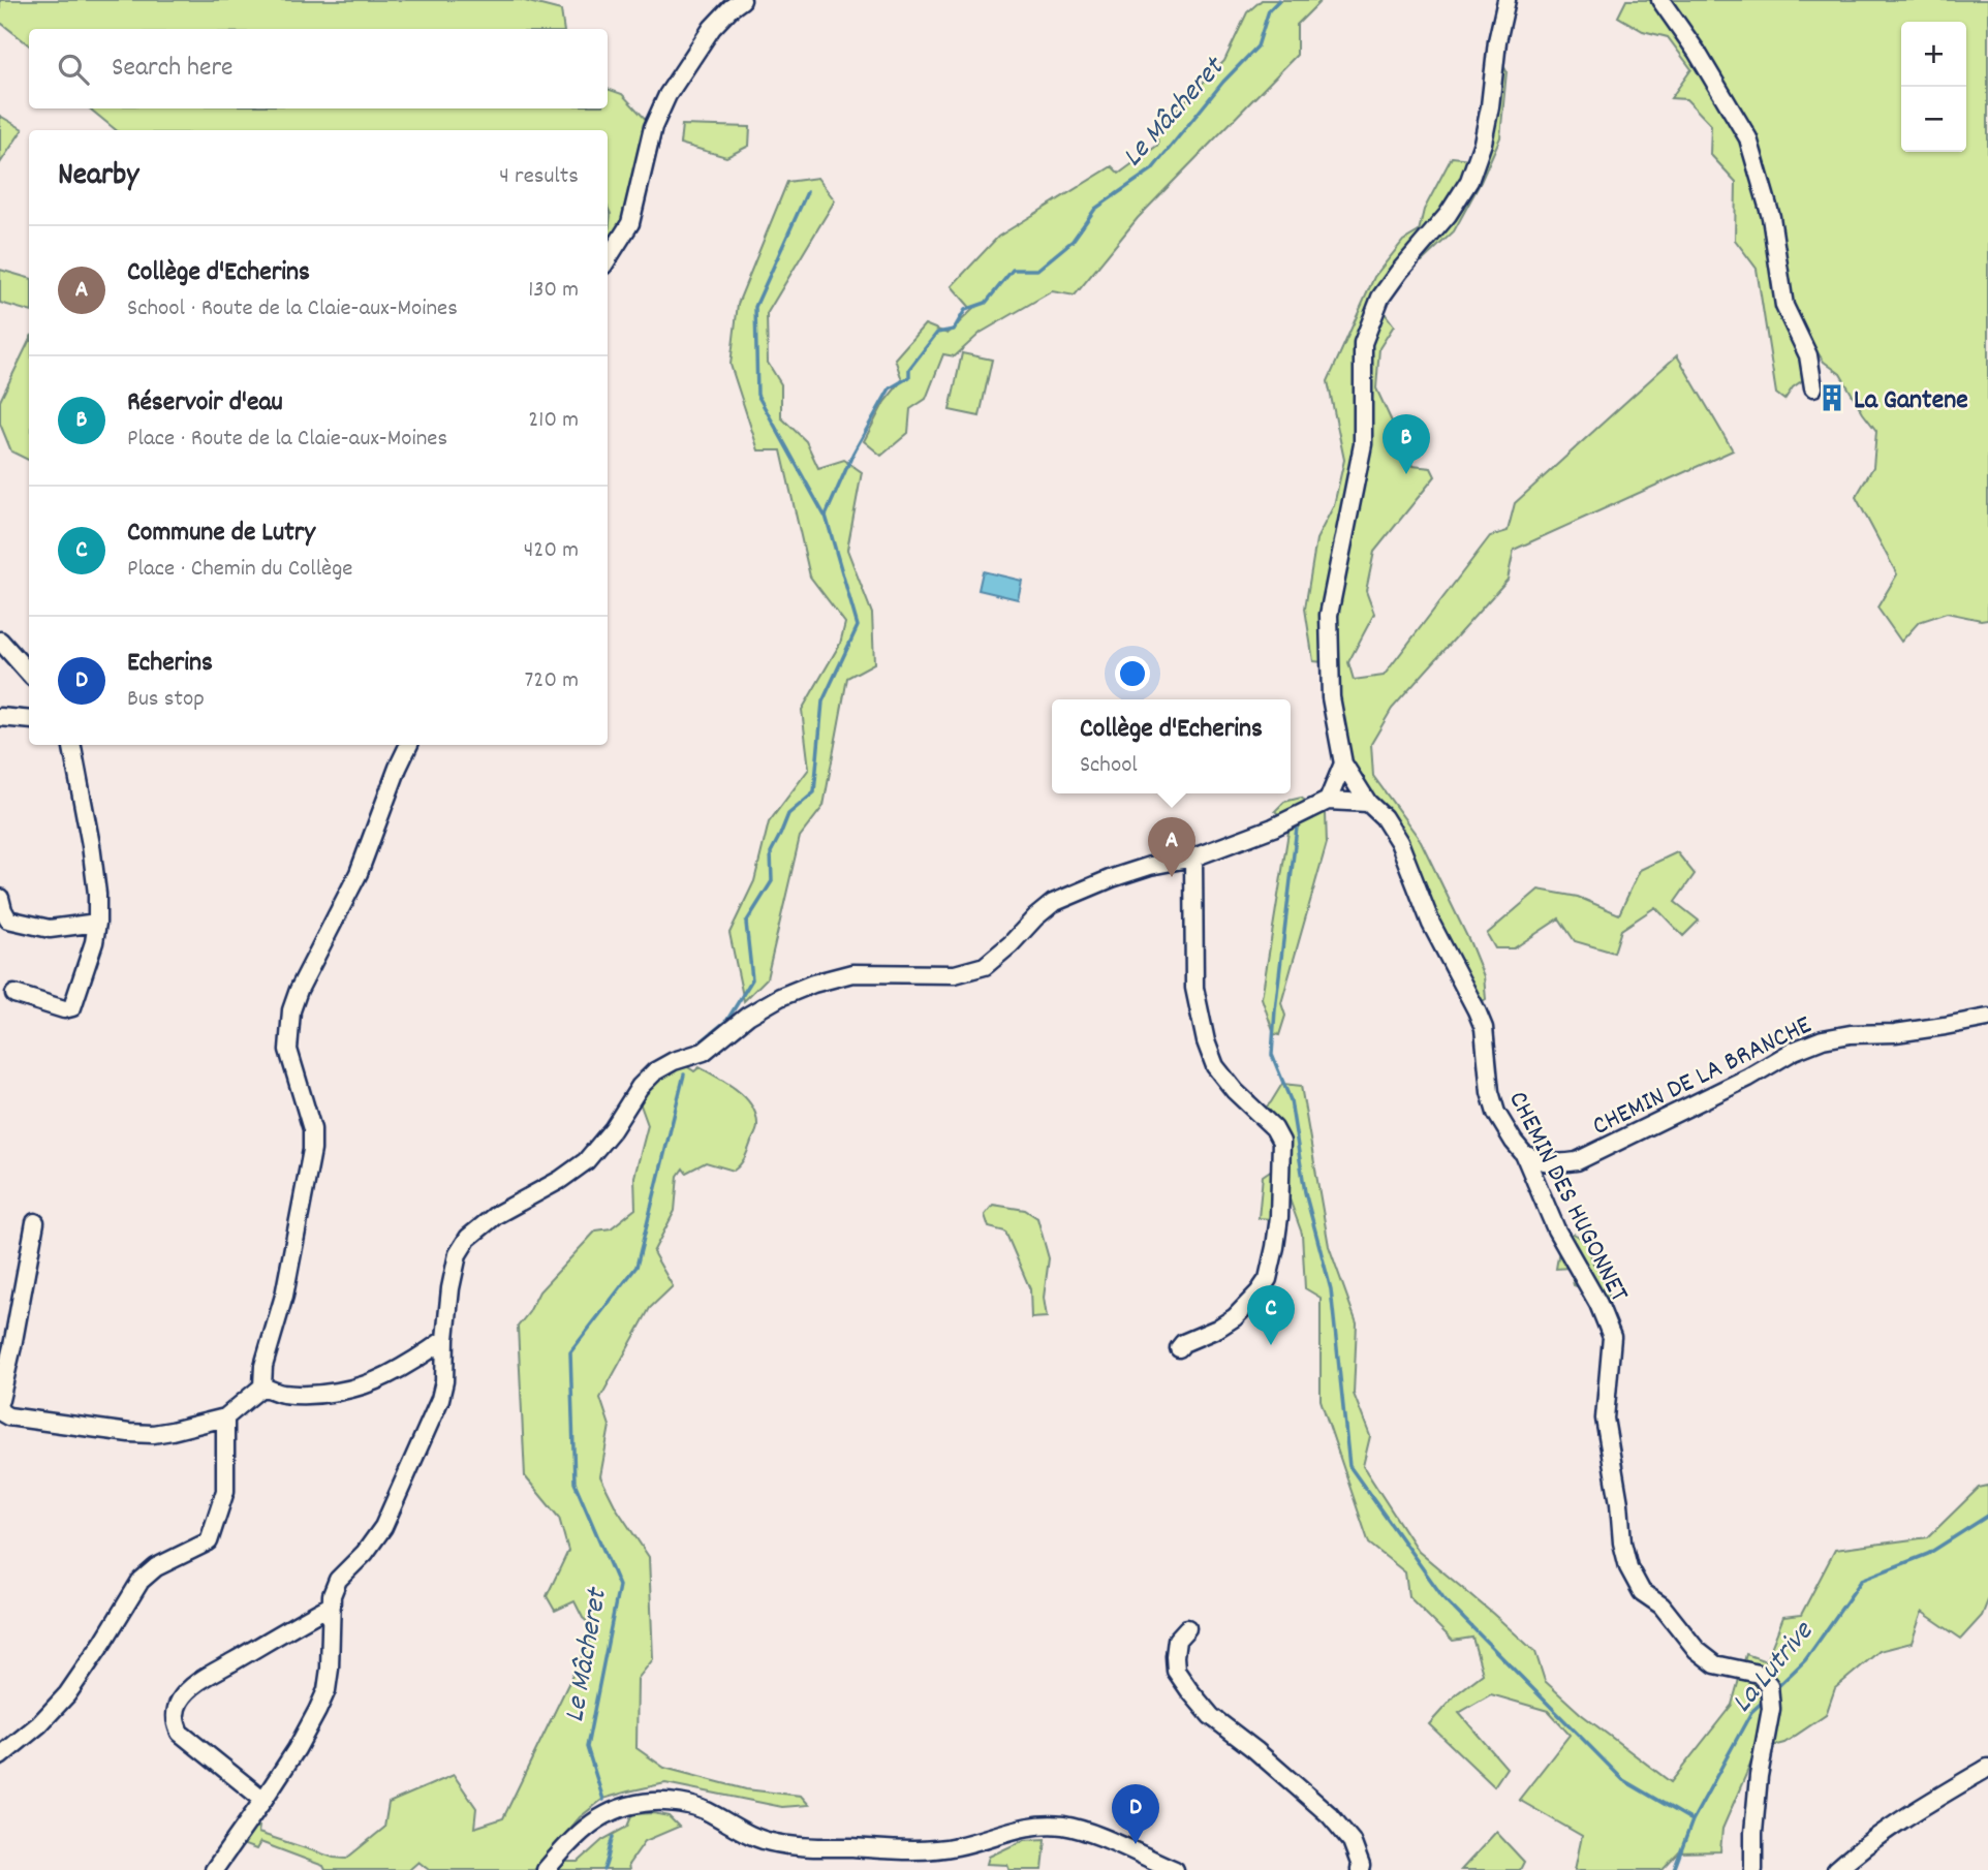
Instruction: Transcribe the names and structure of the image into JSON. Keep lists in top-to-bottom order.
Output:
{
  "streets": {
    "street": ["CHEMIN DE LA BRANCHE", "CHEMIN DES HUGONNET"]
  },
  "crossings": [
    ["CHEMIN DE LA BRANCHE", "CHEMIN DES HUGONNET"]
  ],
  "water": ["Le Mâcheret", "La Lutrive"],
  "places": {
    "building": ["La Gantene"]
  },
  "page": {
    "map_buttons": ["+", "−"],
    "search": "Search here",
    "heading": ["Nearby", "4 results"],
    "list": [
      {
        "mark": "A",
        "name": "Collège d'Echerins",
        "note": "School · Route de la Claie-aux-Moines",
        "value": "130 m"
      },
      {
        "mark": "B",
        "name": "Réservoir d'eau",
        "note": "Place · Route de la Claie-aux-Moines",
        "value": "210 m"
      },
      {
        "mark": "C",
        "name": "Commune de Lutry",
        "note": "Place · Chemin du Collège",
        "value": "420 m"
      },
      {
        "mark": "D",
        "name": "Echerins",
        "note": "Bus stop",
        "value": "720 m"
      }
    ],
    "pins": [
      "B",
      "A",
      "C",
      "D"
    ],
    "popup": ["Collège d'Echerins", "School"]
  }
}
